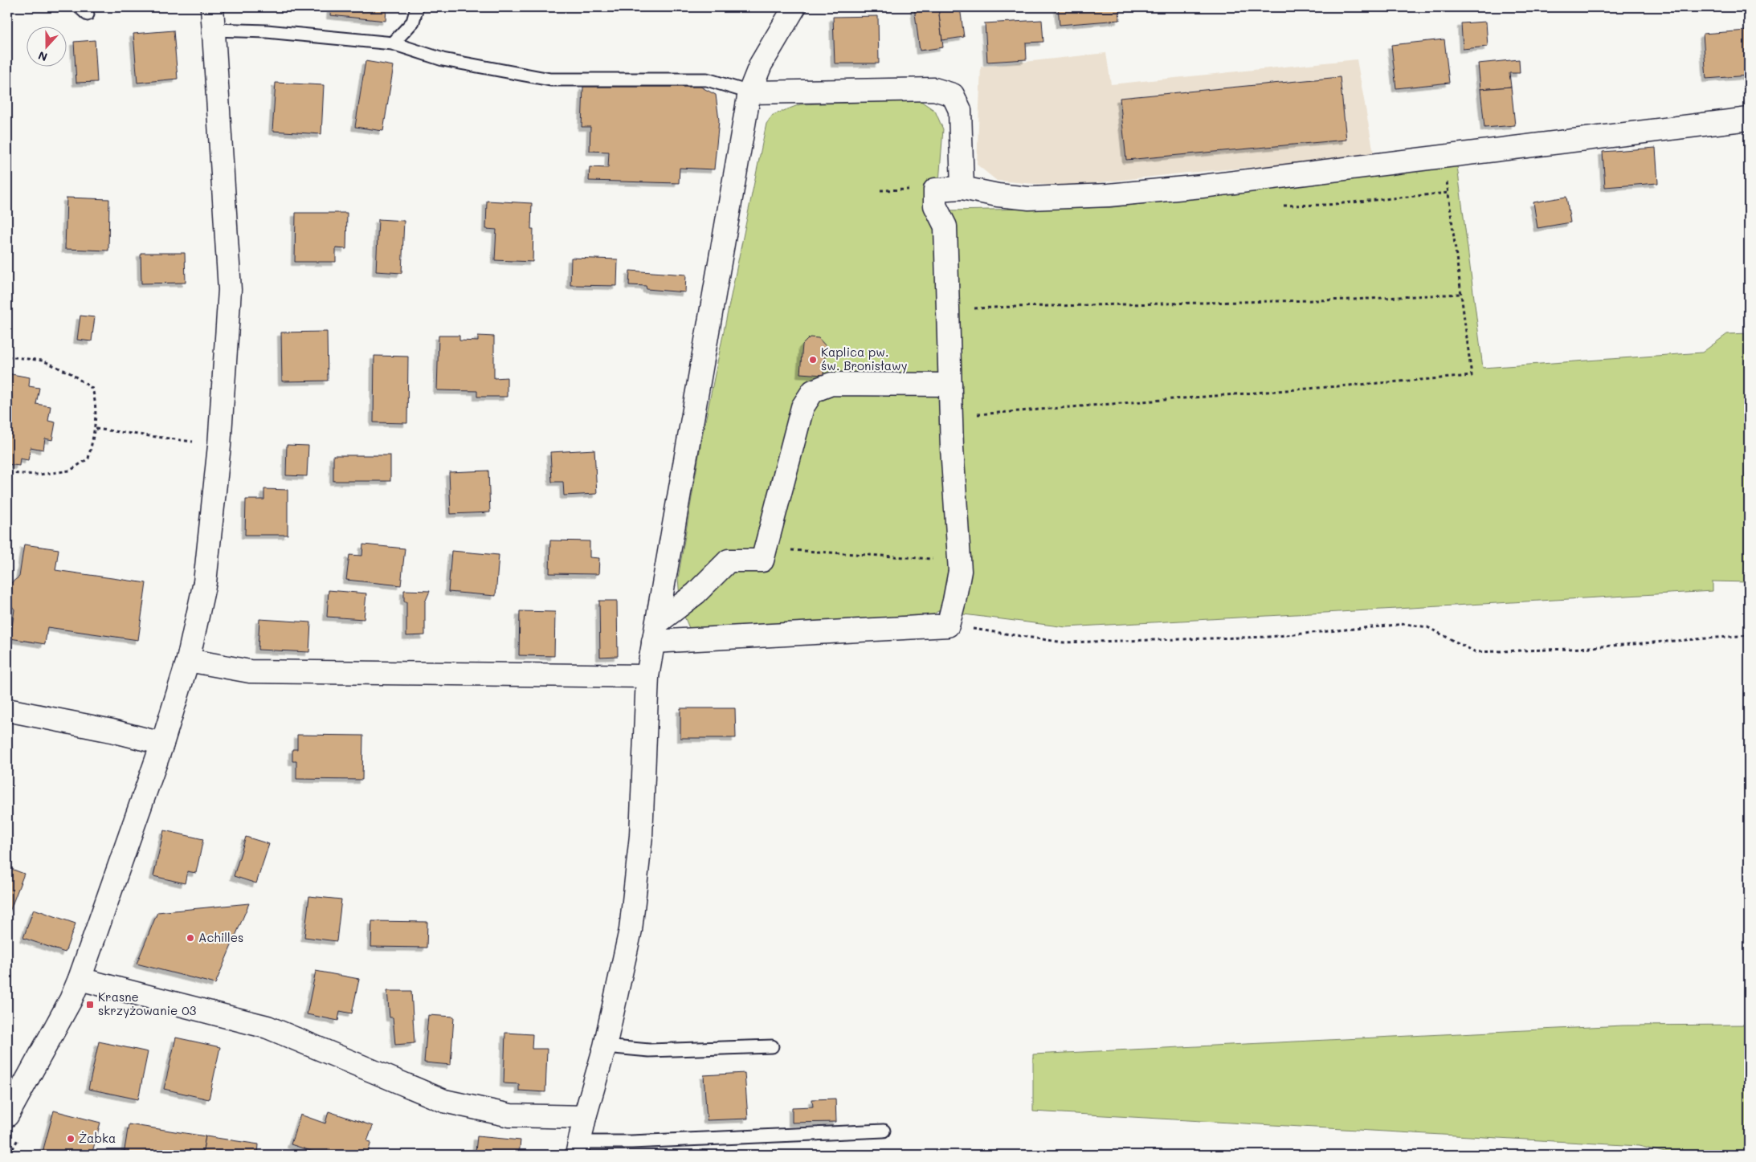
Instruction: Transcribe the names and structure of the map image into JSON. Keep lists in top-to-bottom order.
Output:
{
  "places": {
    "other": ["Kaplica pw. św. Bronisławy", "Achilles", "Żabka"],
    "transit": ["Krasne skrzyżowanie 03"]
  },
  "north": "bottom"
}
